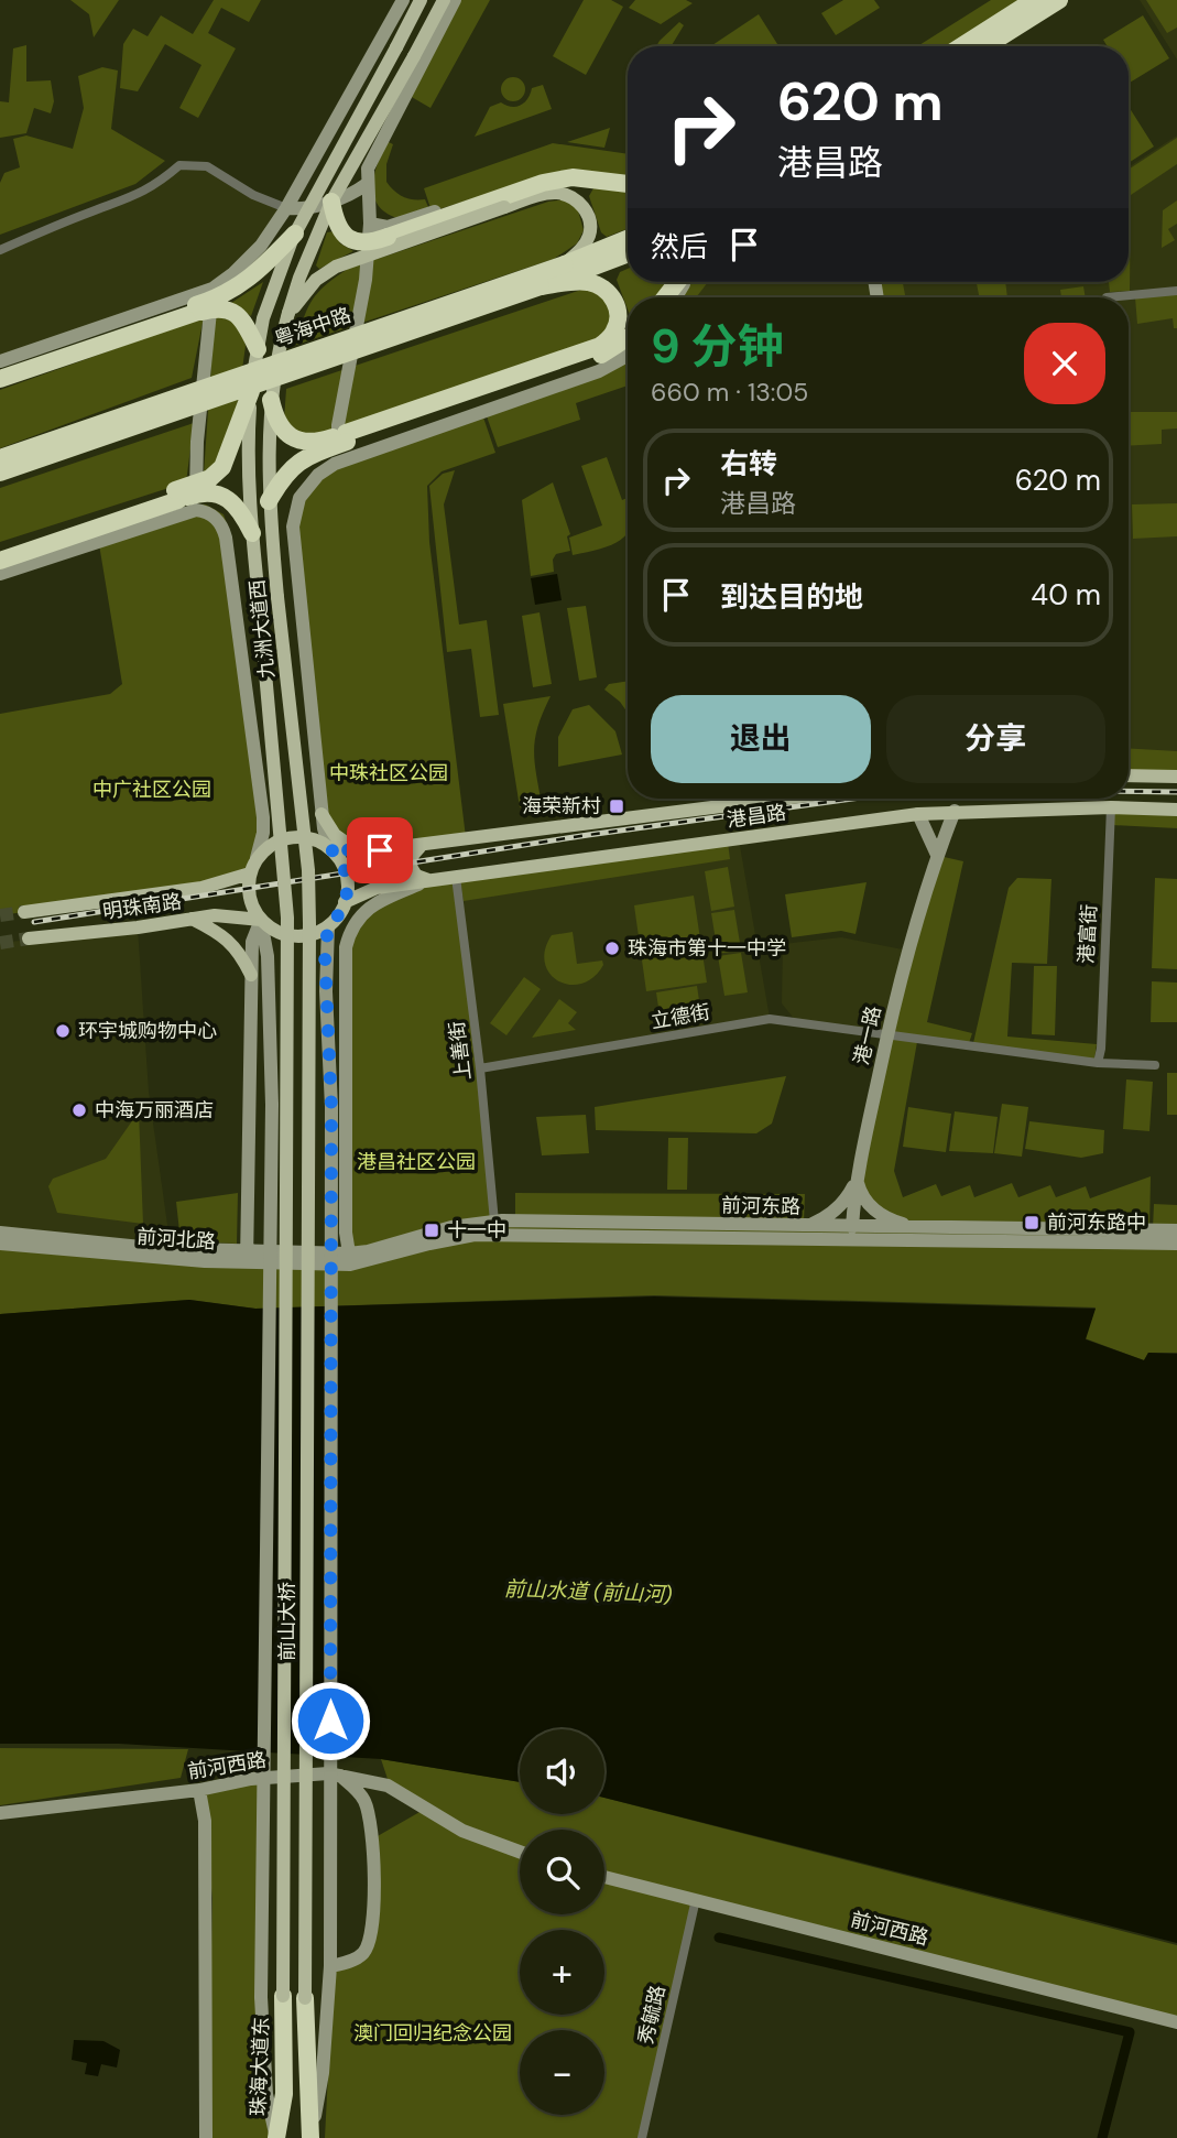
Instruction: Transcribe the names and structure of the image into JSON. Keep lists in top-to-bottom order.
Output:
{
  "streets": {
    "highway": ["粤海中路", "珠海大道东"],
    "main road": [
      "九洲大道西",
      "港昌路",
      "明珠南路",
      "港一路",
      "前河东路",
      "前河北路",
      "前山大桥",
      "前河西路"
    ],
    "street": [
      "港富街",
      "立德街",
      "上善街",
      "秀毓路"
    ]
  },
  "crossings": [
    ["九洲大道西", "前山大桥"],
    ["港昌路", "明珠南路"],
    ["港昌路", "港富街"],
    ["港昌路", "港一路"],
    ["港昌路", "上善街"],
    ["立德街", "港一路"],
    ["立德街", "上善街"],
    ["港一路", "前河东路"],
    ["上善街", "前河东路"],
    ["前河东路", "前河北路"],
    ["前山大桥", "珠海大道东"],
    ["前河西路", "秀毓路"]
  ],
  "water": ["前山水道 (前山河)"],
  "parks": [
    "中珠社区公园",
    "中广社区公园",
    "港昌社区公园",
    "澳门回归纪念公园"
  ],
  "places": {
    "transit": ["海荣新村", "前河东路中", "十一中"],
    "other": ["珠海市第十一中学", "环宇城购物中心", "中海万丽酒店"]
  },
  "page": {
    "turn": ["620 m", "港昌路"],
    "then": "然后",
    "heading": ["9 分钟", "660 m · 13:05"],
    "list": [
      {
        "name": "右转",
        "note": "港昌路",
        "value": "620 m"
      },
      {
        "name": "到达目的地",
        "value": "40 m"
      }
    ],
    "buttons": ["退出", "分享"],
    "map_buttons": ["+", "−"]
  }
}
